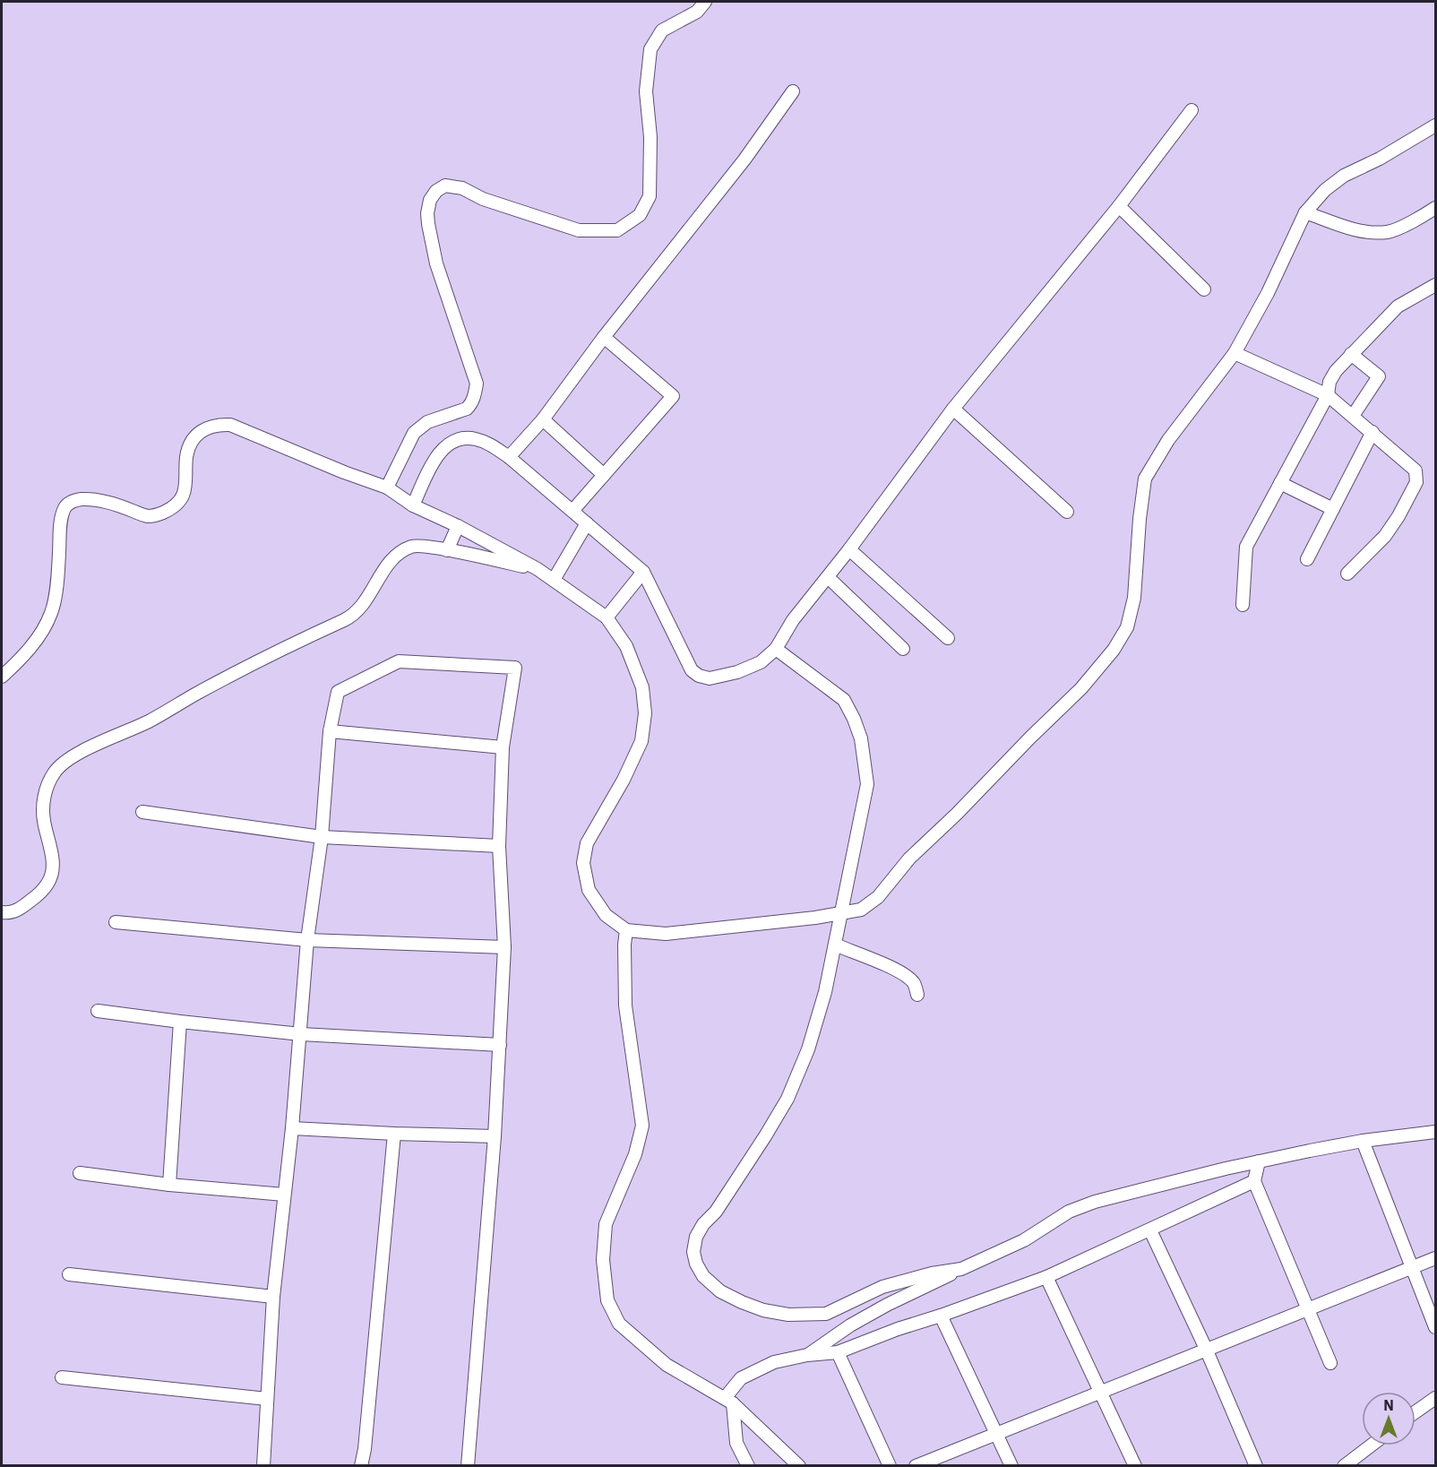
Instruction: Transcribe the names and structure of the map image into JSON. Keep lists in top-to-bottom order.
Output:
{
  "north": "top"
}
